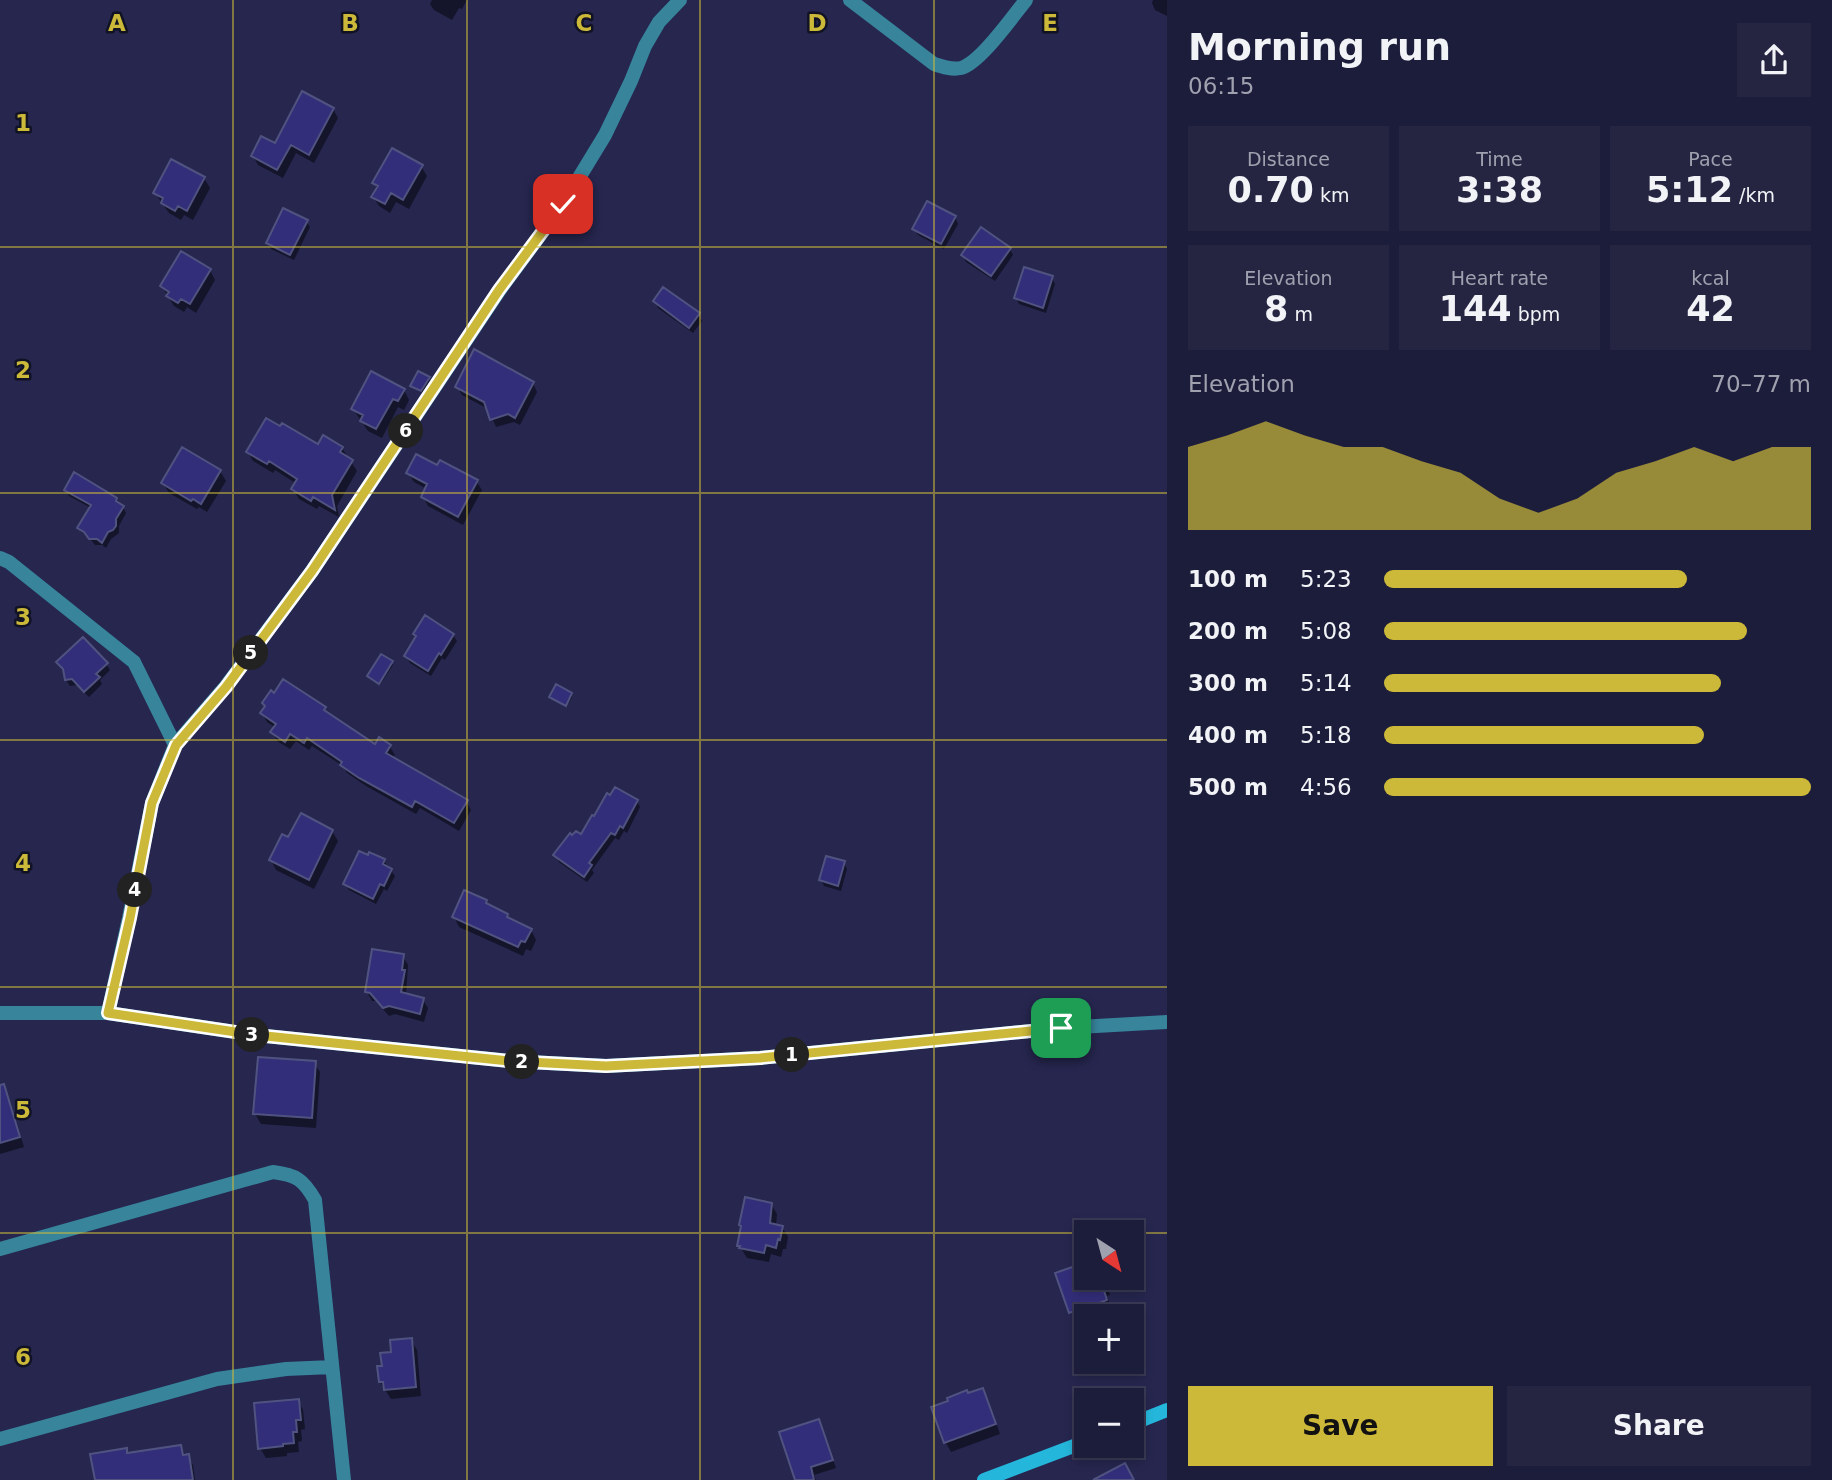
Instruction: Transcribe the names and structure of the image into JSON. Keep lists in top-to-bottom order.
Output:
{
  "north": "bottom right",
  "page": {
    "heading": ["Morning run", "06:15"],
    "stats": [
      ["Distance", "0.70 km"],
      ["Time", "3:38"],
      ["Pace", "5:12 /km"],
      ["Elevation", "8 m"],
      ["Heart rate", "144 bpm"],
      ["kcal", "42"]
    ],
    "chart": ["Elevation", "70–77 m"],
    "pins": [
      "6",
      "5",
      "4",
      "3",
      "1",
      "2"
    ],
    "list": [
      {
        "name": "100 m",
        "note": "5:23"
      },
      {
        "name": "200 m",
        "note": "5:08"
      },
      {
        "name": "300 m",
        "note": "5:14"
      },
      {
        "name": "400 m",
        "note": "5:18"
      },
      {
        "name": "500 m",
        "note": "4:56"
      }
    ],
    "map_buttons": ["+", "−"],
    "buttons": ["Save", "Share"]
  },
  "grid": {
    "columns": [
      "A",
      "B",
      "C",
      "D",
      "E"
    ],
    "rows": [
      "1",
      "2",
      "3",
      "4",
      "5",
      "6"
    ]
  }
}
